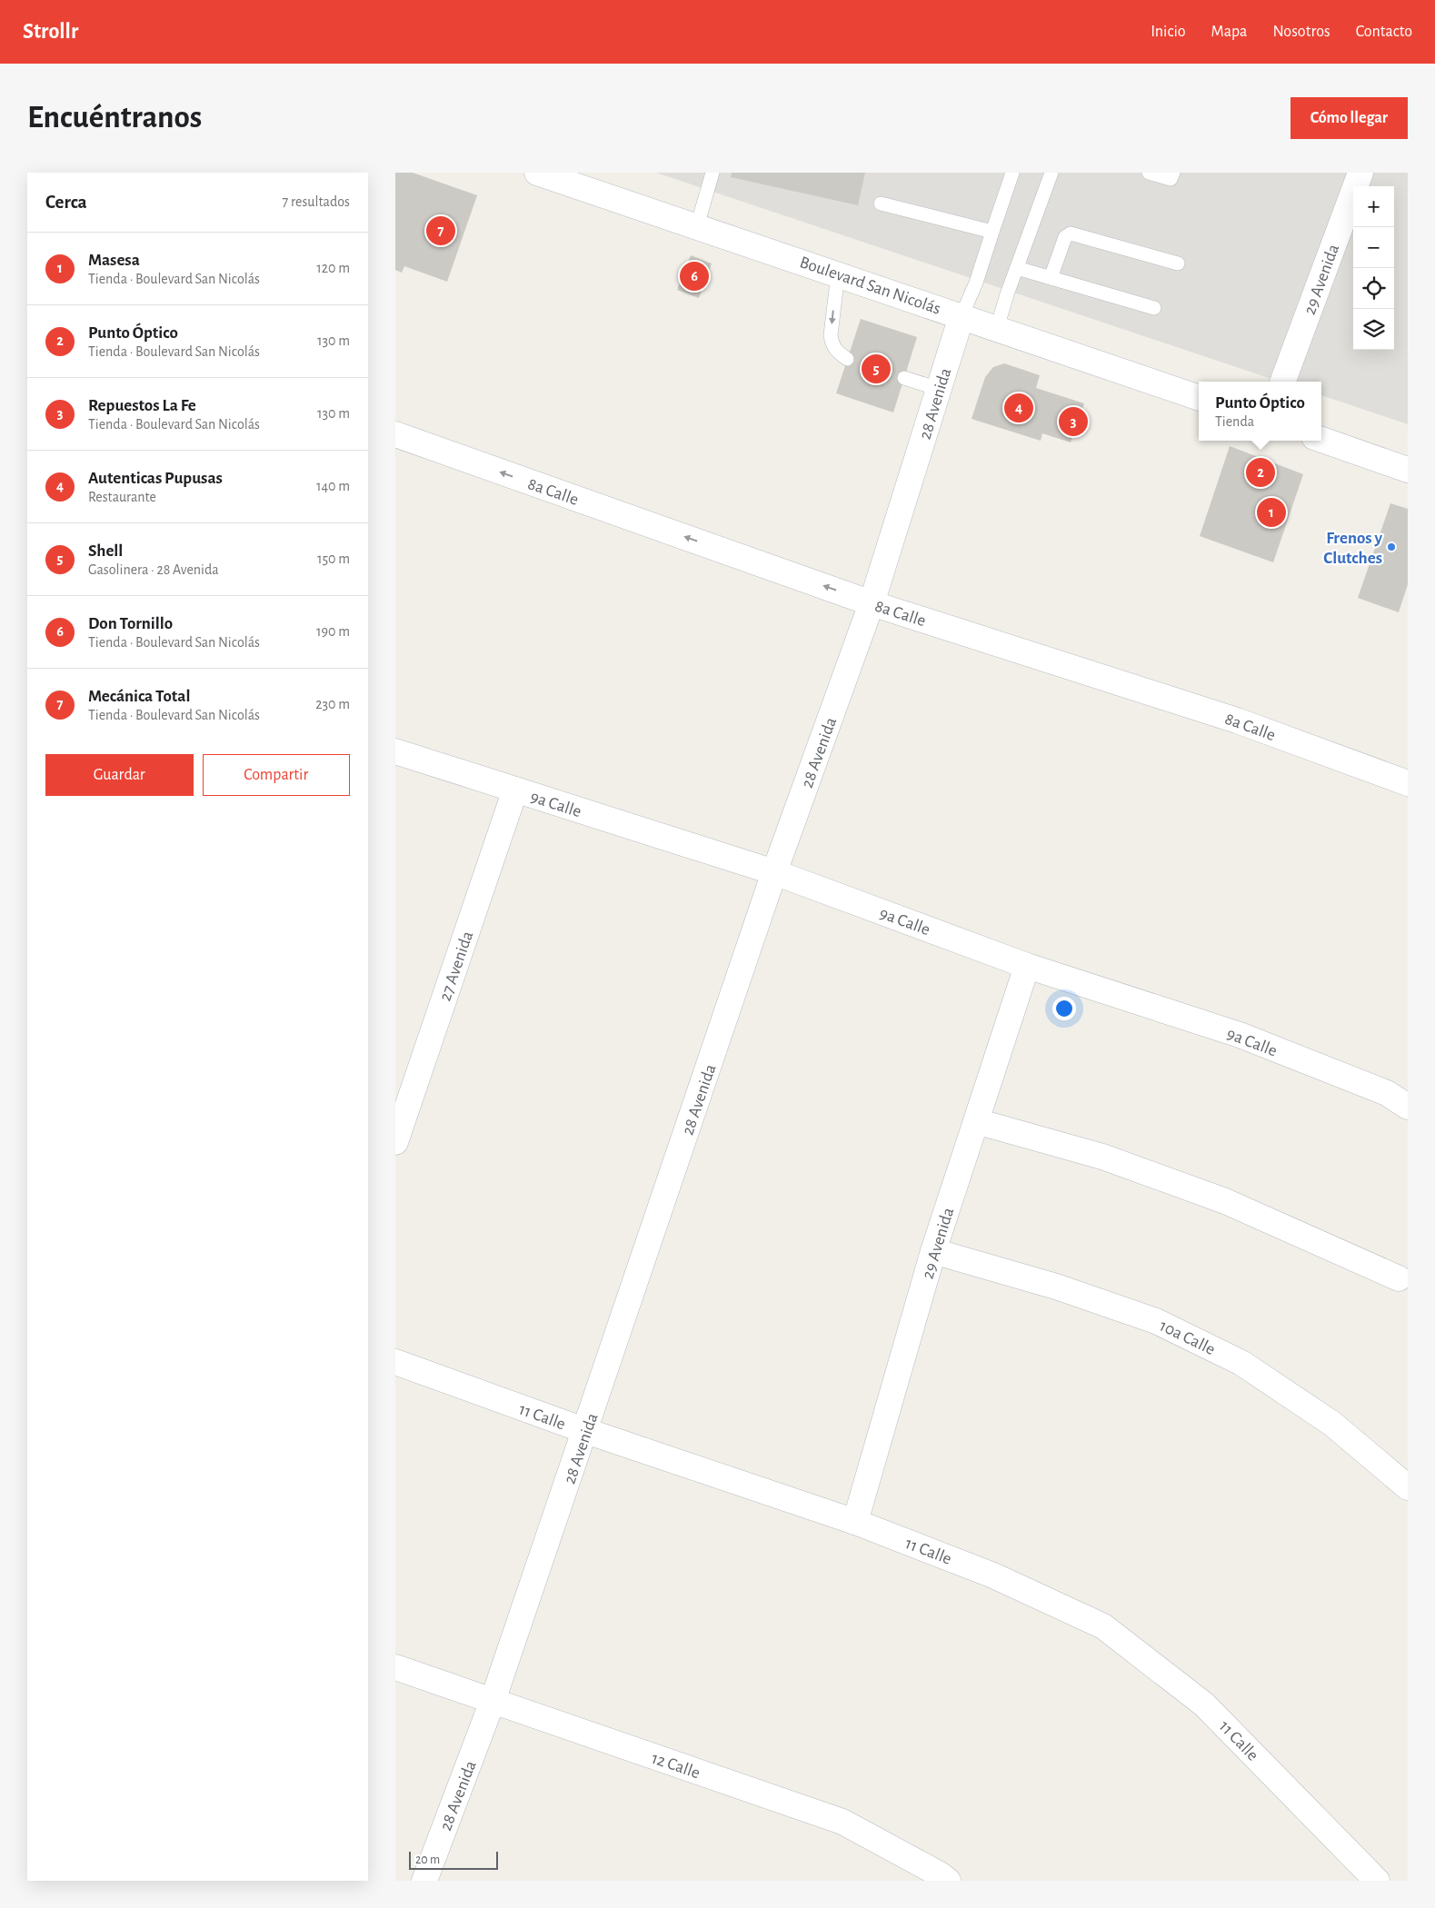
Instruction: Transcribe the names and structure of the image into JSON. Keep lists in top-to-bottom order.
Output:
{
  "streets": {
    "street": [
      "29 Avenida",
      "Boulevard San Nicolás",
      "28 Avenida",
      "8a Calle",
      "9a Calle",
      "27 Avenida",
      "10a Calle",
      "11 Calle",
      "12 Calle"
    ]
  },
  "crossings": [
    ["29 Avenida", "9a Calle"],
    ["29 Avenida", "10a Calle"],
    ["29 Avenida", "11 Calle"],
    ["Boulevard San Nicolás", "28 Avenida"],
    ["28 Avenida", "8a Calle"],
    ["28 Avenida", "9a Calle"],
    ["28 Avenida", "11 Calle"],
    ["28 Avenida", "12 Calle"],
    ["9a Calle", "27 Avenida"]
  ],
  "one_way": ["8a Calle"],
  "places": ["Frenos y Clutches"],
  "scale_bar": "20 m",
  "page": {
    "header": "Strollr",
    "nav": [
      "Inicio",
      "Mapa",
      "Nosotros",
      "Contacto"
    ],
    "buttons": [
      "Cómo llegar",
      ["Guardar", "Compartir"]
    ],
    "title": "Encuéntranos",
    "heading": ["Cerca", "7 resultados"],
    "map_buttons": ["+", "−"],
    "pins": [
      "7",
      "6",
      "5",
      "4",
      "3",
      "2",
      "1"
    ],
    "list": [
      {
        "mark": "1",
        "name": "Masesa",
        "note": "Tienda · Boulevard San Nicolás",
        "value": "120 m"
      },
      {
        "mark": "2",
        "name": "Punto Óptico",
        "note": "Tienda · Boulevard San Nicolás",
        "value": "130 m"
      },
      {
        "mark": "3",
        "name": "Repuestos La Fe",
        "note": "Tienda · Boulevard San Nicolás",
        "value": "130 m"
      },
      {
        "mark": "4",
        "name": "Autenticas Pupusas",
        "note": "Restaurante",
        "value": "140 m"
      },
      {
        "mark": "5",
        "name": "Shell",
        "note": "Gasolinera · 28 Avenida",
        "value": "150 m"
      },
      {
        "mark": "6",
        "name": "Don Tornillo",
        "note": "Tienda · Boulevard San Nicolás",
        "value": "190 m"
      },
      {
        "mark": "7",
        "name": "Mecánica Total",
        "note": "Tienda · Boulevard San Nicolás",
        "value": "230 m"
      }
    ],
    "popup": ["Punto Óptico", "Tienda"],
    "scale": "20 m"
  }
}
